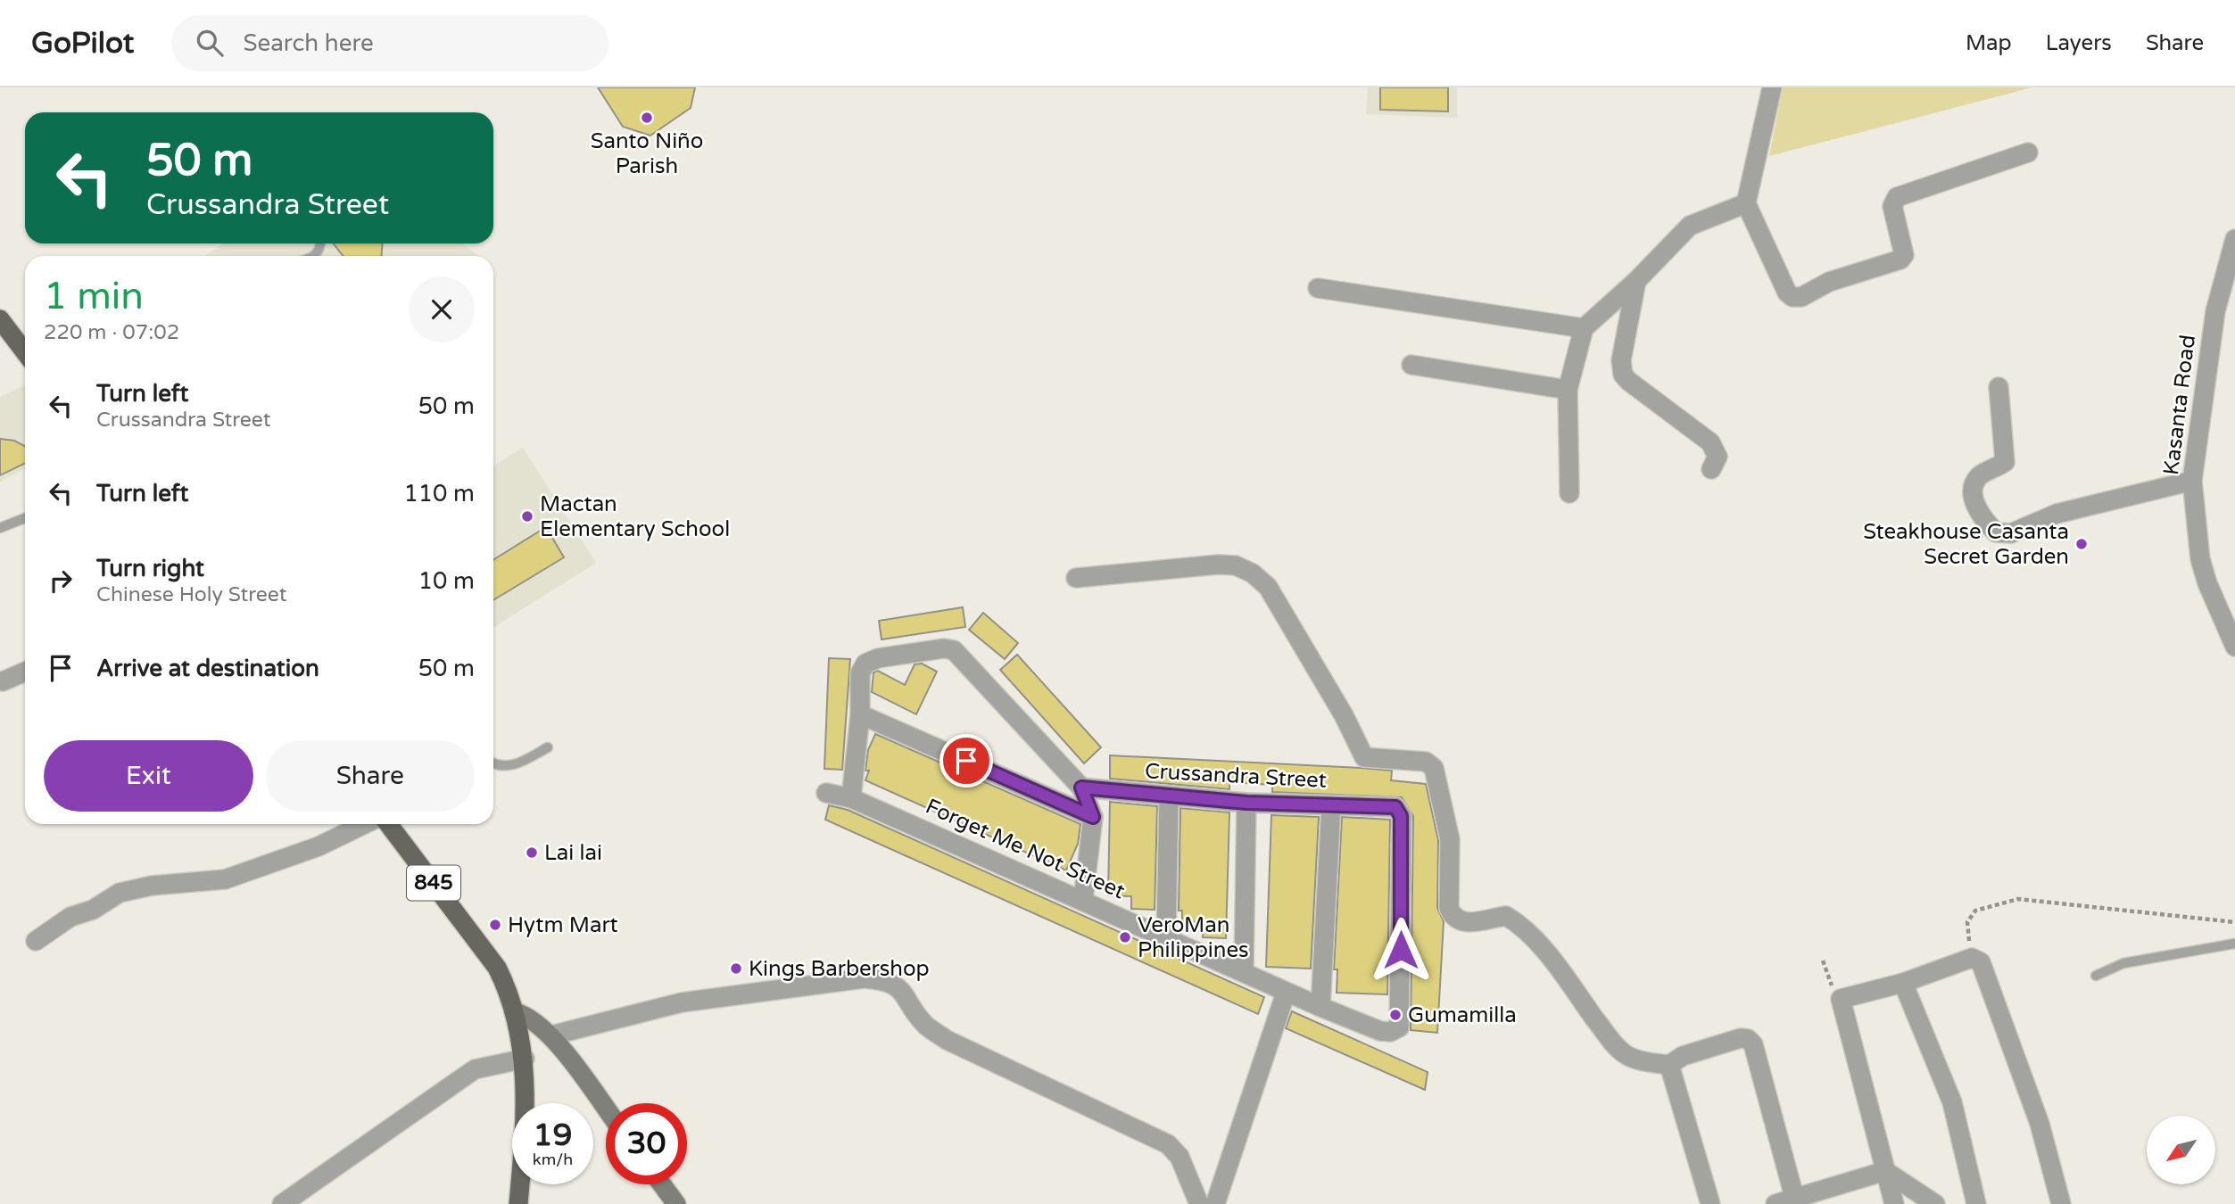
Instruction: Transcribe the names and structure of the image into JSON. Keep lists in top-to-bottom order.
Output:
{
  "streets": {
    "main road": ["845"],
    "street": ["Kasanta Road", "Crussandra Street", "Forget Me Not Street"]
  },
  "crossings": [
    ["Crussandra Street", "Forget Me Not Street"]
  ],
  "places": [
    "Santo Niño Parish",
    "Mactan Elementary School",
    "Steakhouse Casanta Secret Garden",
    "Lai lai",
    "Hytm Mart",
    "VeroMan Philippines",
    "Kings Barbershop",
    "Gumamilla"
  ],
  "north": "bottom left",
  "page": {
    "header": "GoPilot",
    "search": "Search here",
    "nav": ["Map", "Layers", "Share"],
    "turn": ["50 m", "Crussandra Street"],
    "heading": ["1 min", "220 m · 07:02"],
    "list": [
      {
        "name": "Turn left",
        "note": "Crussandra Street",
        "value": "50 m"
      },
      {
        "name": "Turn left",
        "value": "110 m"
      },
      {
        "name": "Turn right",
        "note": "Chinese Holy Street",
        "value": "10 m"
      },
      {
        "name": "Arrive at destination",
        "value": "50 m"
      }
    ],
    "buttons": ["Exit", "Share"],
    "speed": "19 km/h",
    "limit": "30"
  }
}
